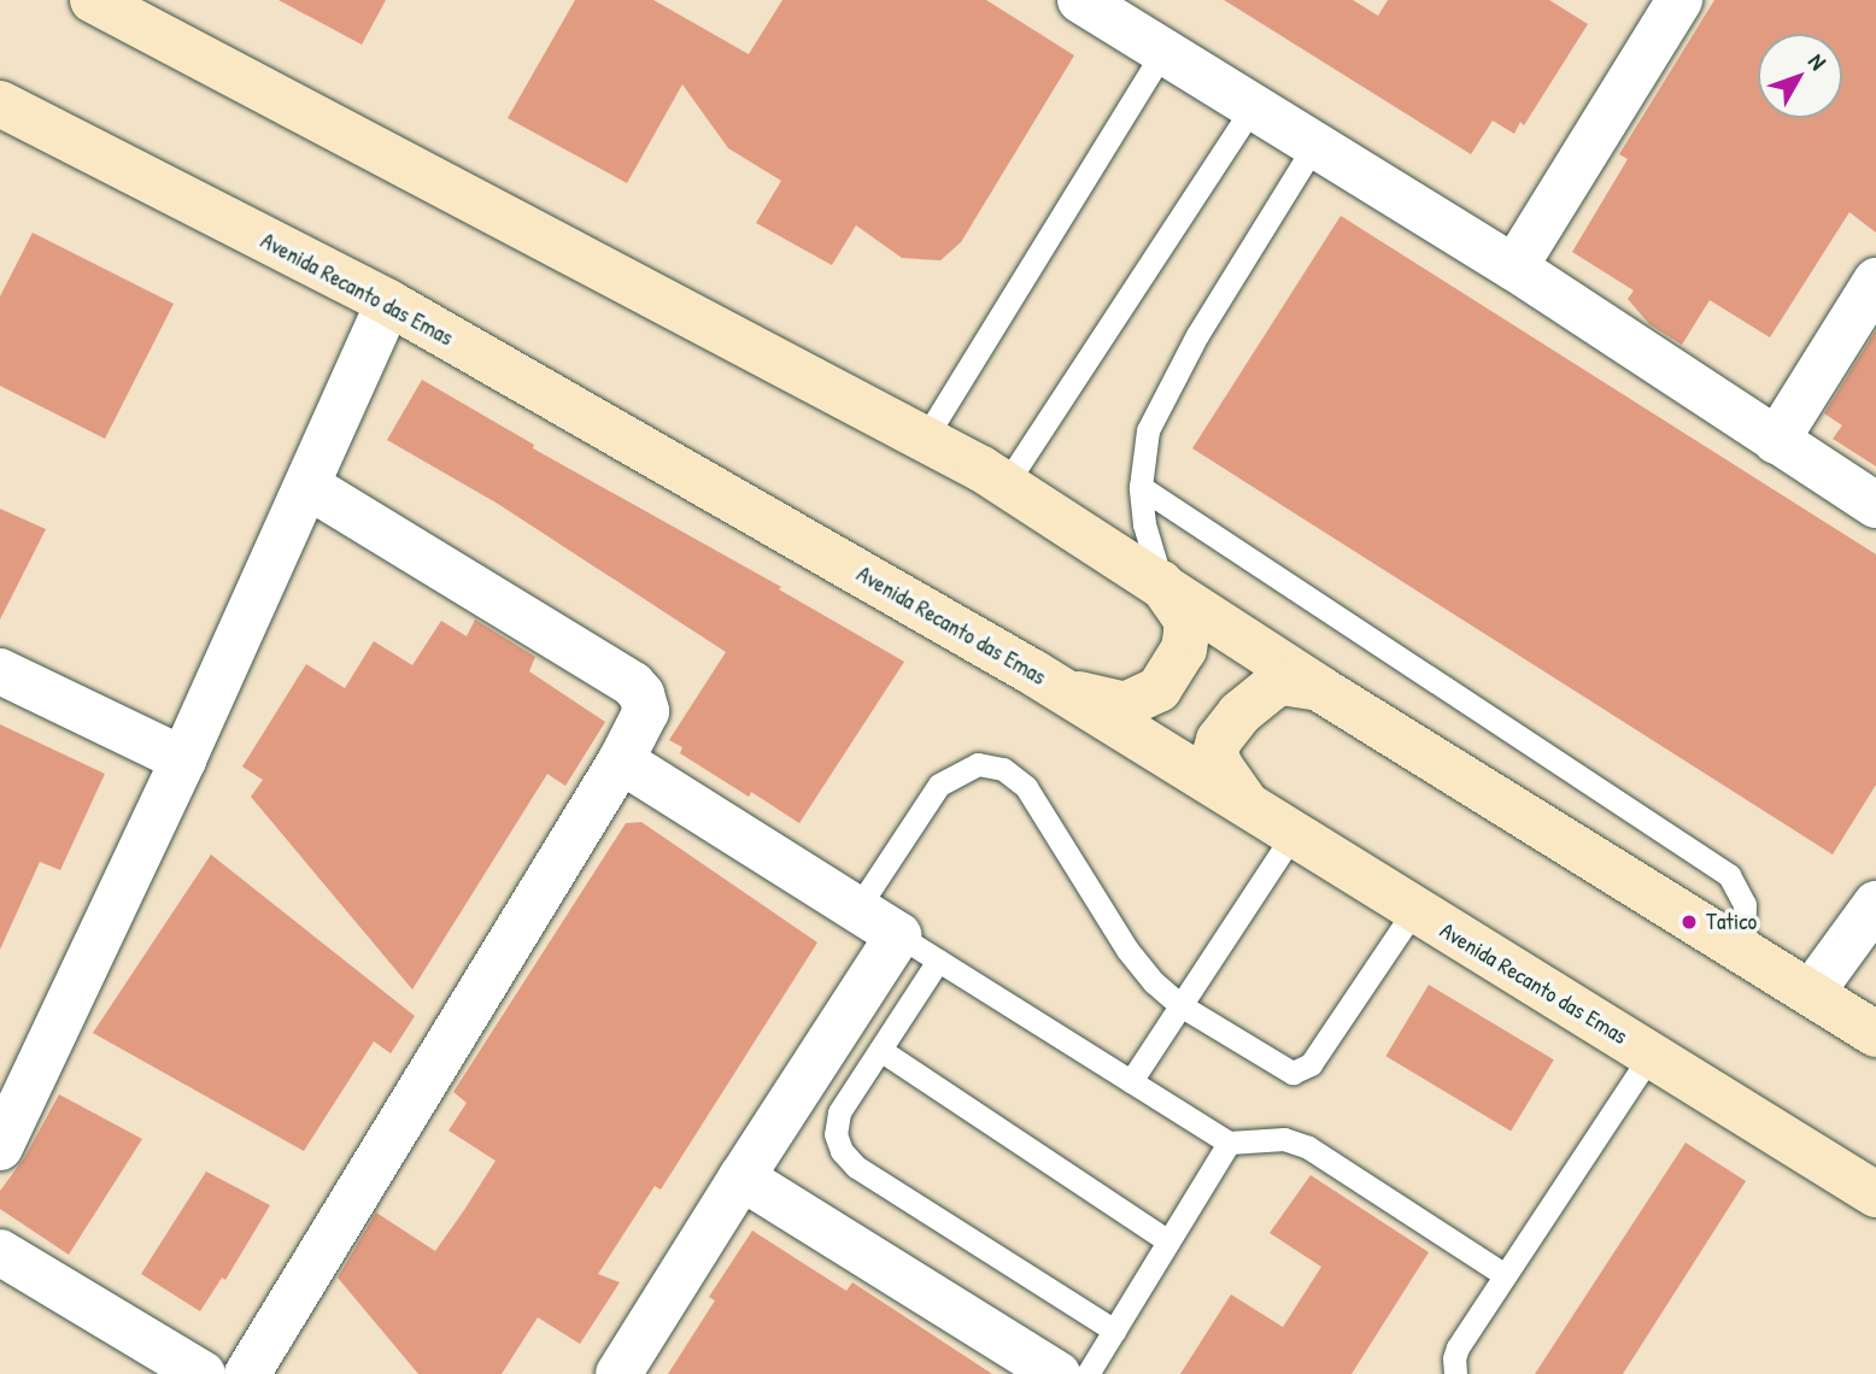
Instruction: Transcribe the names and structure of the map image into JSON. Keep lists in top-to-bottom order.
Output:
{
  "streets": {
    "main road": ["Avenida Recanto das Emas"]
  },
  "places": ["Tatico"],
  "north": "top right"
}
